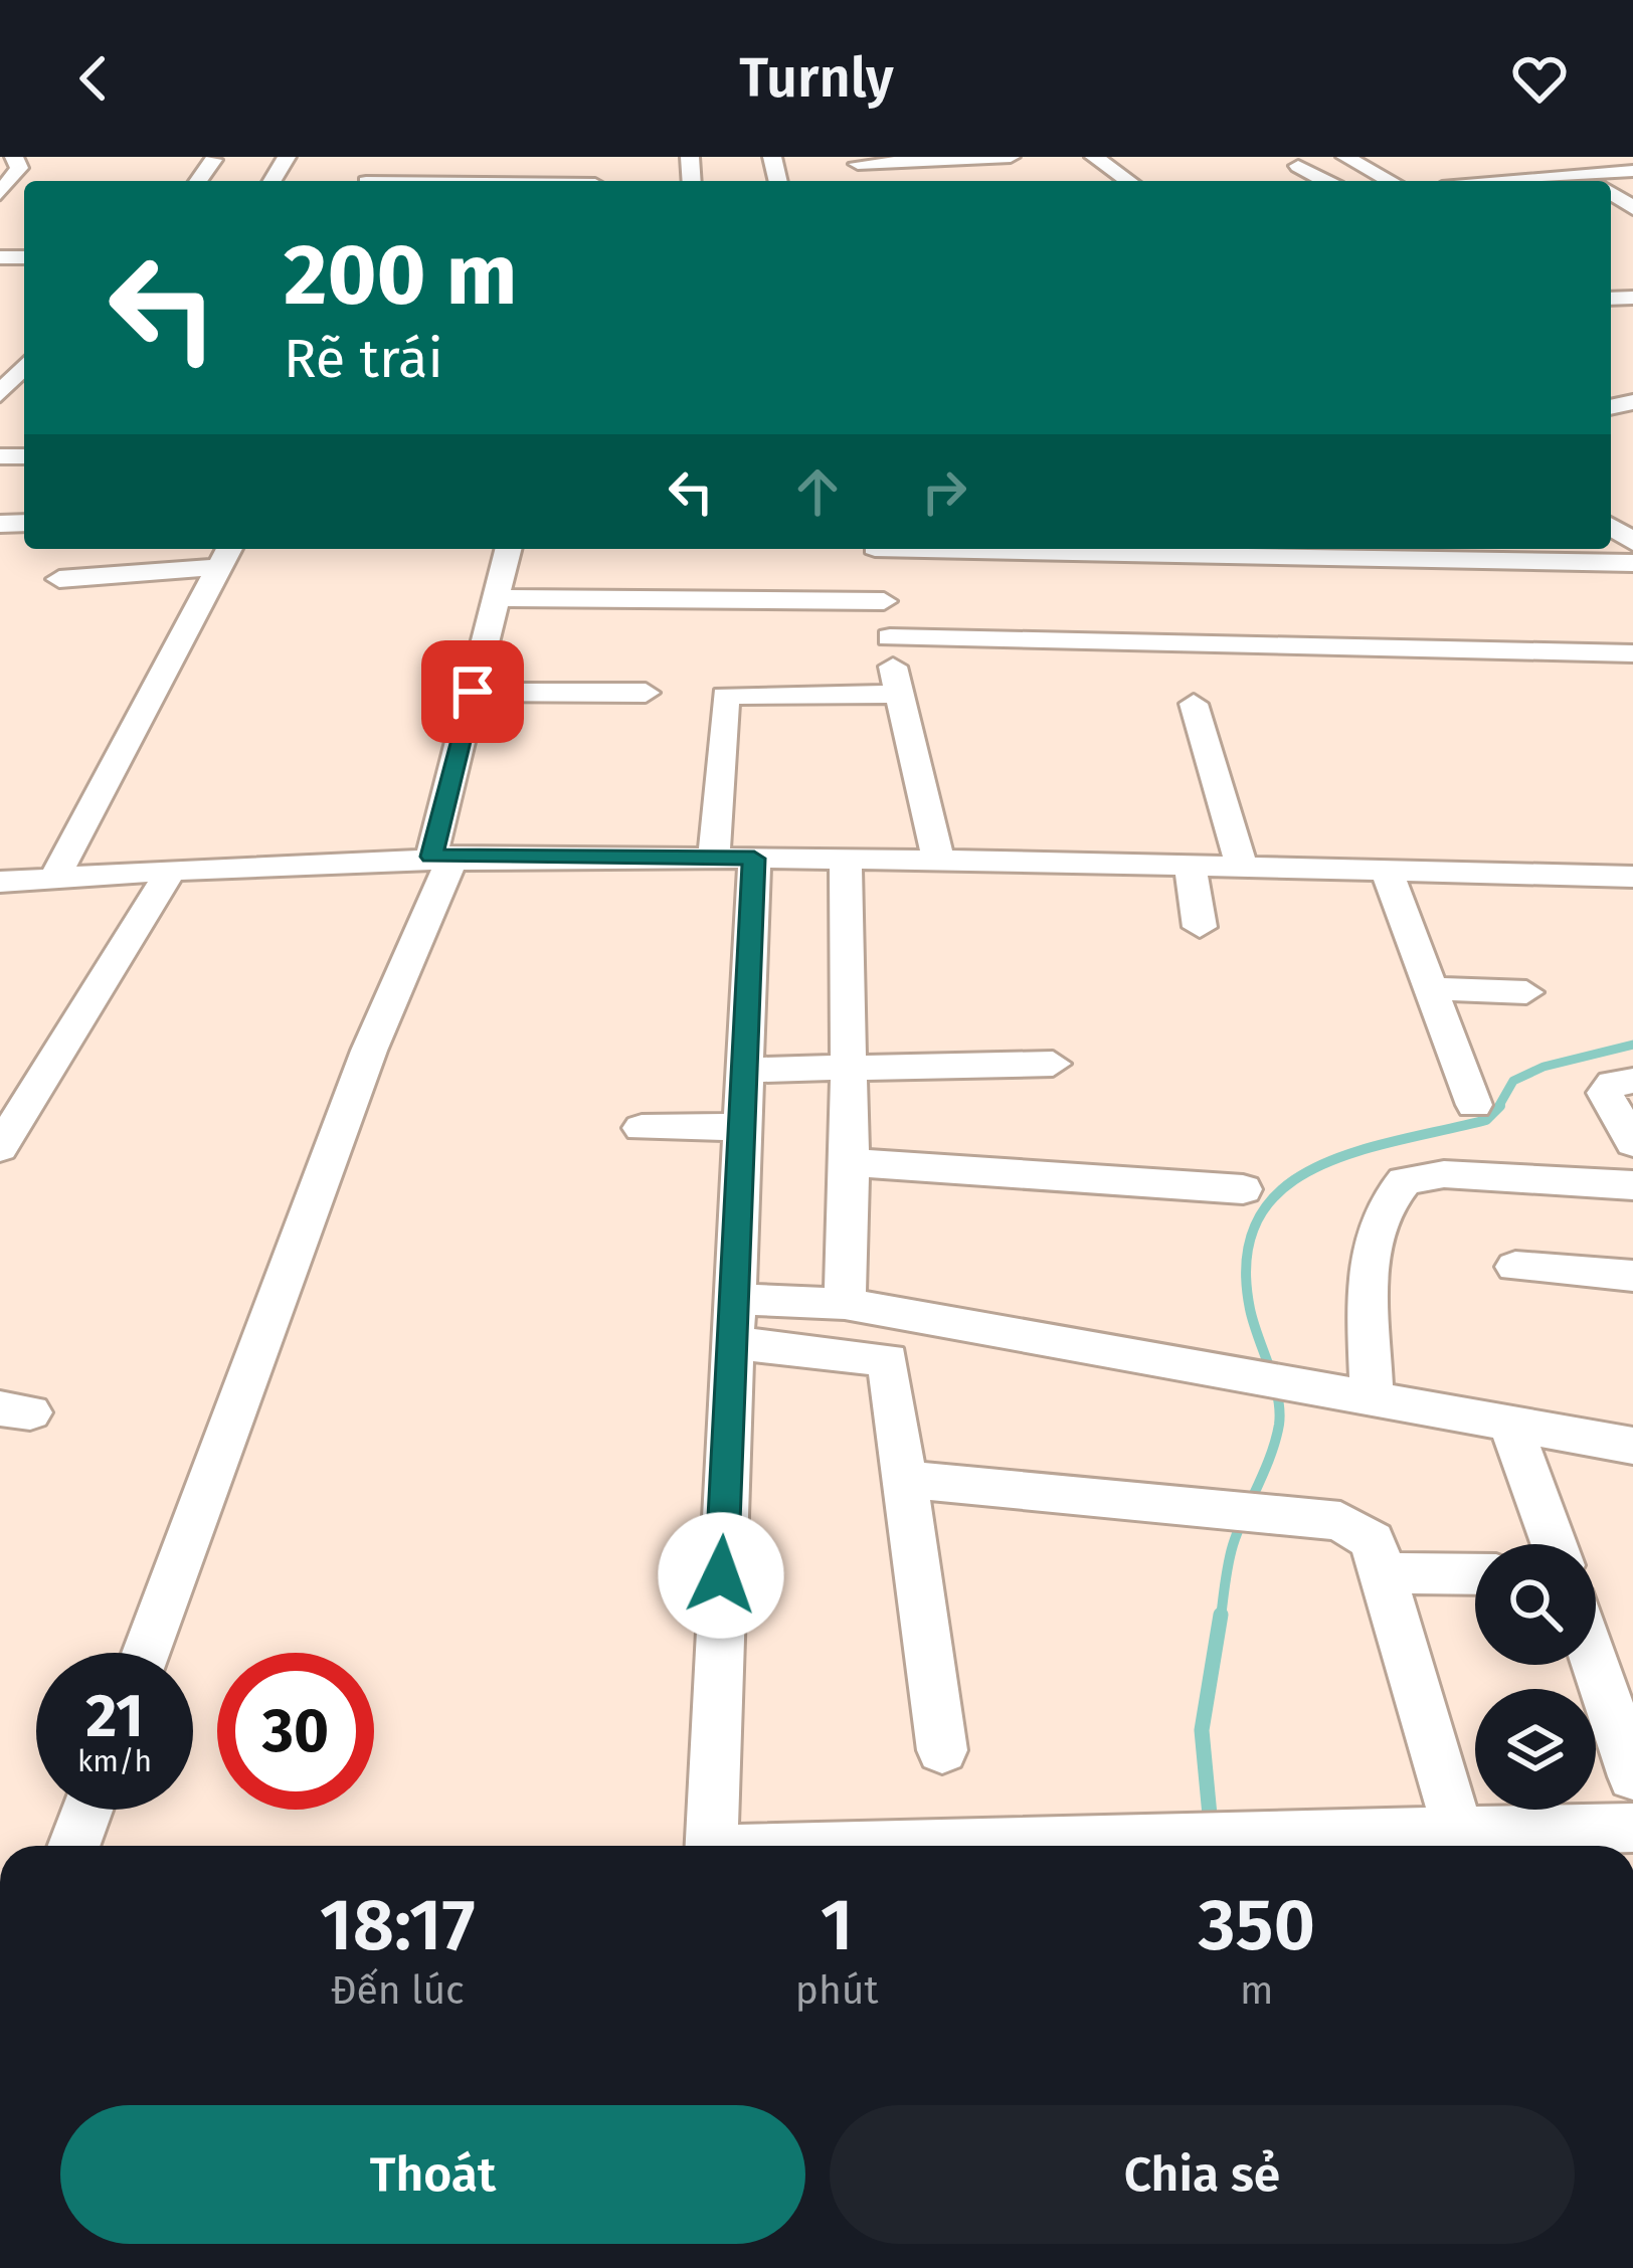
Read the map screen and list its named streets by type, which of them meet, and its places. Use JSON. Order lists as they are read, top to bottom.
{
  "page": {
    "header": "Turnly",
    "turn": ["200 m", "Rẽ trái"],
    "speed": "21 km/h",
    "limit": "30",
    "eta": [
      "18:17",
      "Đến lúc",
      "1",
      "phút",
      "350",
      "m"
    ],
    "buttons": ["Thoát", "Chia sẻ"]
  }
}
